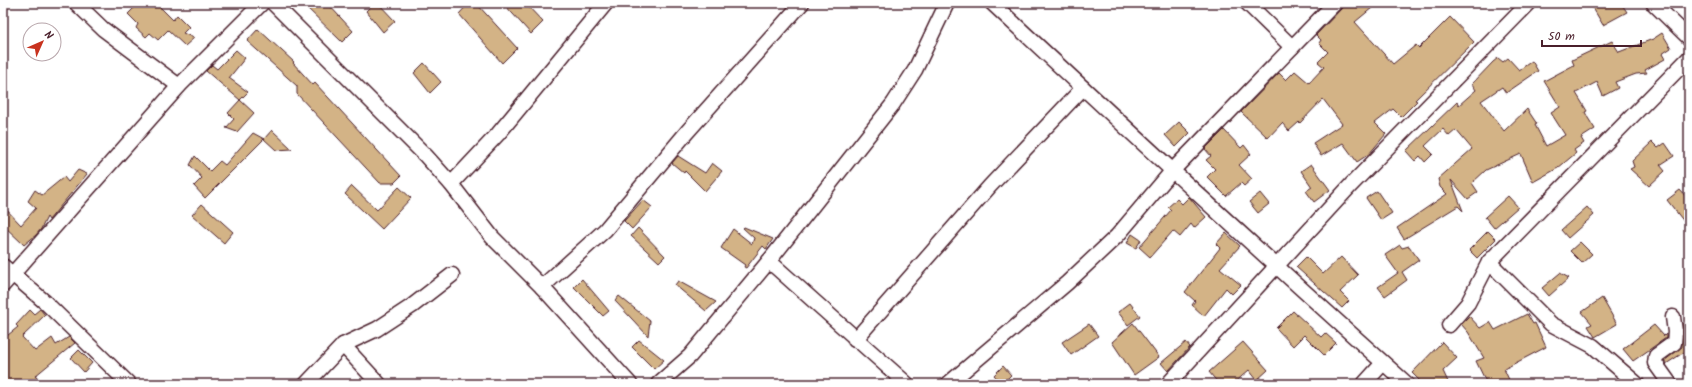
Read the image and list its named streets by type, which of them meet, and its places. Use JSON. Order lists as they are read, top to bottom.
{
  "scale_bar": "50 m",
  "north": "top right"
}
